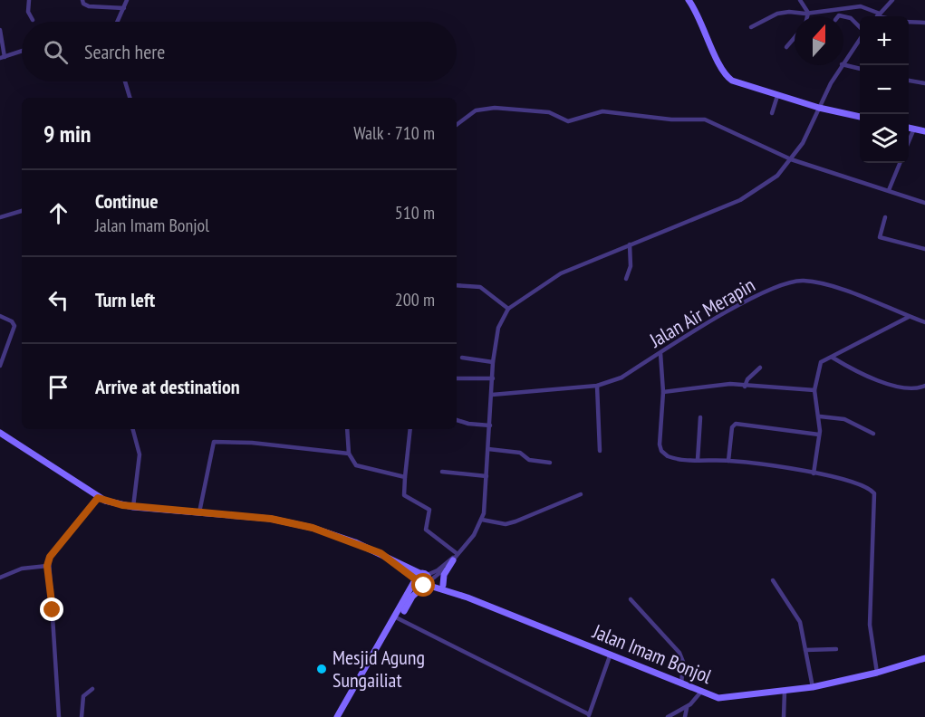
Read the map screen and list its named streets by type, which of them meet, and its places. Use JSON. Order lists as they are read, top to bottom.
{
  "streets": {
    "main road": ["Jalan Imam Bonjol"],
    "street": ["Jalan Air Merapin"]
  },
  "places": ["Mesjid Agung Sungailiat"],
  "north": "top",
  "page": {
    "map_buttons": ["+", "−"],
    "search": "Search here",
    "heading": ["9 min", "Walk · 710 m"],
    "list": [
      ["Continue", "Jalan Imam Bonjol", "510 m"],
      ["Turn left", "200 m"],
      "Arrive at destination"
    ]
  }
}
